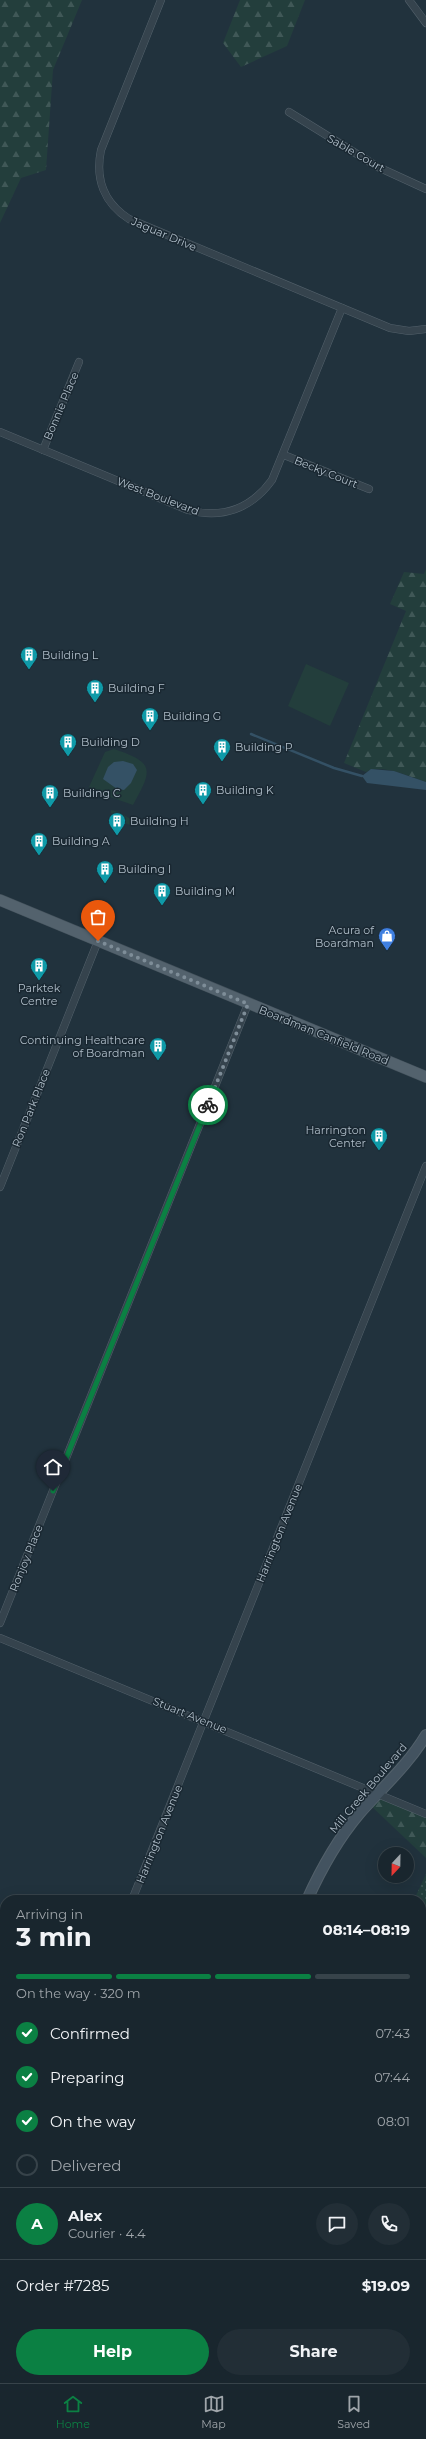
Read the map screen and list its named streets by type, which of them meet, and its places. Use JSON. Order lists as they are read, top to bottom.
{
  "streets": {
    "main road": ["Boardman Canfield Road"],
    "street": [
      "Sable Court",
      "Jaguar Drive",
      "Bonnie Place",
      "Becky Court",
      "West Boulevard",
      "Ron Park Place",
      "Harrington Avenue",
      "Ronjoy Place",
      "Stuart Avenue",
      "Mill Creek Boulevard"
    ]
  },
  "crossings": [
    ["Jaguar Drive", "West Boulevard"],
    ["Bonnie Place", "West Boulevard"],
    ["Becky Court", "West Boulevard"],
    ["Boardman Canfield Road", "Ron Park Place"],
    ["Boardman Canfield Road", "Ronjoy Place"],
    ["Harrington Avenue", "Stuart Avenue"],
    ["Stuart Avenue", "Mill Creek Boulevard"]
  ],
  "places": {
    "building": [
      "Building L",
      "Building F",
      "Building G",
      "Building D",
      "Building P",
      "Building K",
      "Building C",
      "Building H",
      "Building A",
      "Building I",
      "Building M",
      "Parktek Centre",
      "Continuing Healthcare of Boardman",
      "Harrington Center"
    ],
    "shop": ["Acura of Boardman"]
  },
  "north": "bottom",
  "page": {
    "heading": ["3 min", "Arriving in", "08:14–08:19"],
    "panel": [
      "Alex",
      "Courier · 4.4",
      "Order #7285",
      "$19.09"
    ],
    "bar": "On the way · 320 m",
    "list": [
      ["Confirmed", "07:43"],
      ["Preparing", "07:44"],
      ["On the way", "08:01"],
      "Delivered"
    ],
    "round": "A",
    "buttons": ["Help", "Share"],
    "tabs": ["Home", "Map", "Saved"]
  }
}
